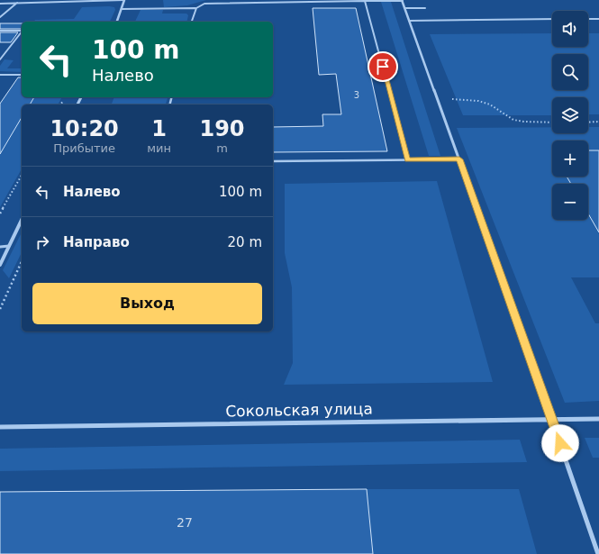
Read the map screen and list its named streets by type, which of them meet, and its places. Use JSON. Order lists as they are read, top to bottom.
{
  "streets": {
    "street": ["Сокольская улица"]
  },
  "house_numbers": ["3", "27"],
  "page": {
    "map_buttons": ["+", "−"],
    "turn": ["100 m", "Налево"],
    "eta": [
      "10:20",
      "Прибытие",
      "1",
      "мин",
      "190",
      "m"
    ],
    "list": [
      {
        "name": "Налево",
        "value": "100 m"
      },
      {
        "name": "Направо",
        "value": "20 m"
      }
    ],
    "buttons": "Выход"
  }
}
